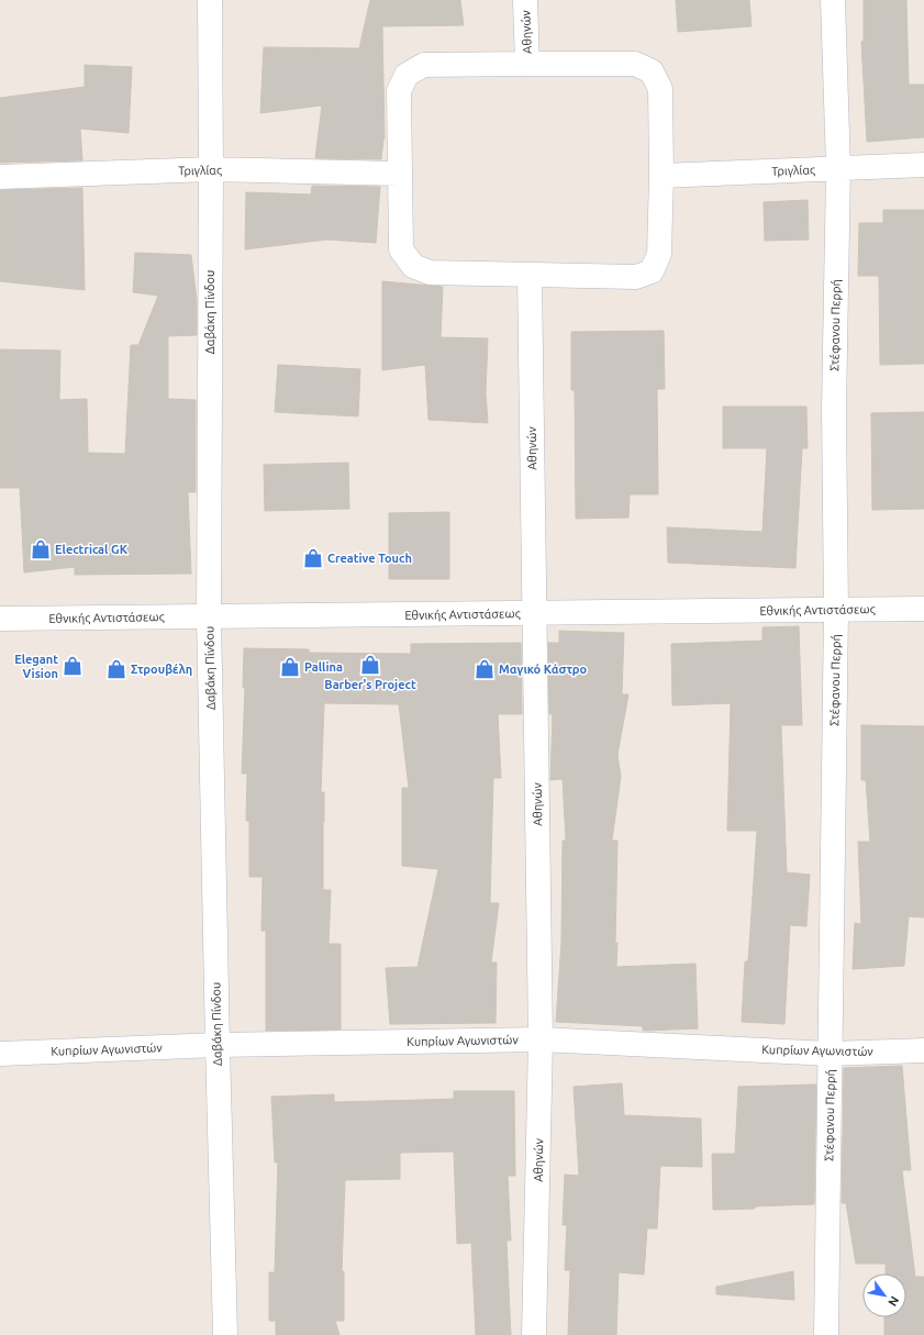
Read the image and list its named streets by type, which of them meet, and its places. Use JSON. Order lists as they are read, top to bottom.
{
  "streets": {
    "street": [
      "Αθηνών",
      "Τριγλίας",
      "Δαβάκη Πίνδου",
      "Στέφανου Περρή",
      "Εθνικής Αντιστάσεως",
      "Κυπρίων Αγωνιστών"
    ]
  },
  "crossings": [
    ["Αθηνών", "Εθνικής Αντιστάσεως"],
    ["Αθηνών", "Κυπρίων Αγωνιστών"],
    ["Τριγλίας", "Δαβάκη Πίνδου"],
    ["Τριγλίας", "Στέφανου Περρή"],
    ["Δαβάκη Πίνδου", "Εθνικής Αντιστάσεως"],
    ["Δαβάκη Πίνδου", "Κυπρίων Αγωνιστών"],
    ["Στέφανου Περρή", "Εθνικής Αντιστάσεως"],
    ["Στέφανου Περρή", "Κυπρίων Αγωνιστών"]
  ],
  "places": {
    "shop": [
      "Electrical GK",
      "Creative Touch",
      "Barber's Project",
      "Elegant Vision",
      "Pallina",
      "Στρουβέλη",
      "Μαγικό Κάστρο"
    ]
  },
  "north": "bottom right"
}
